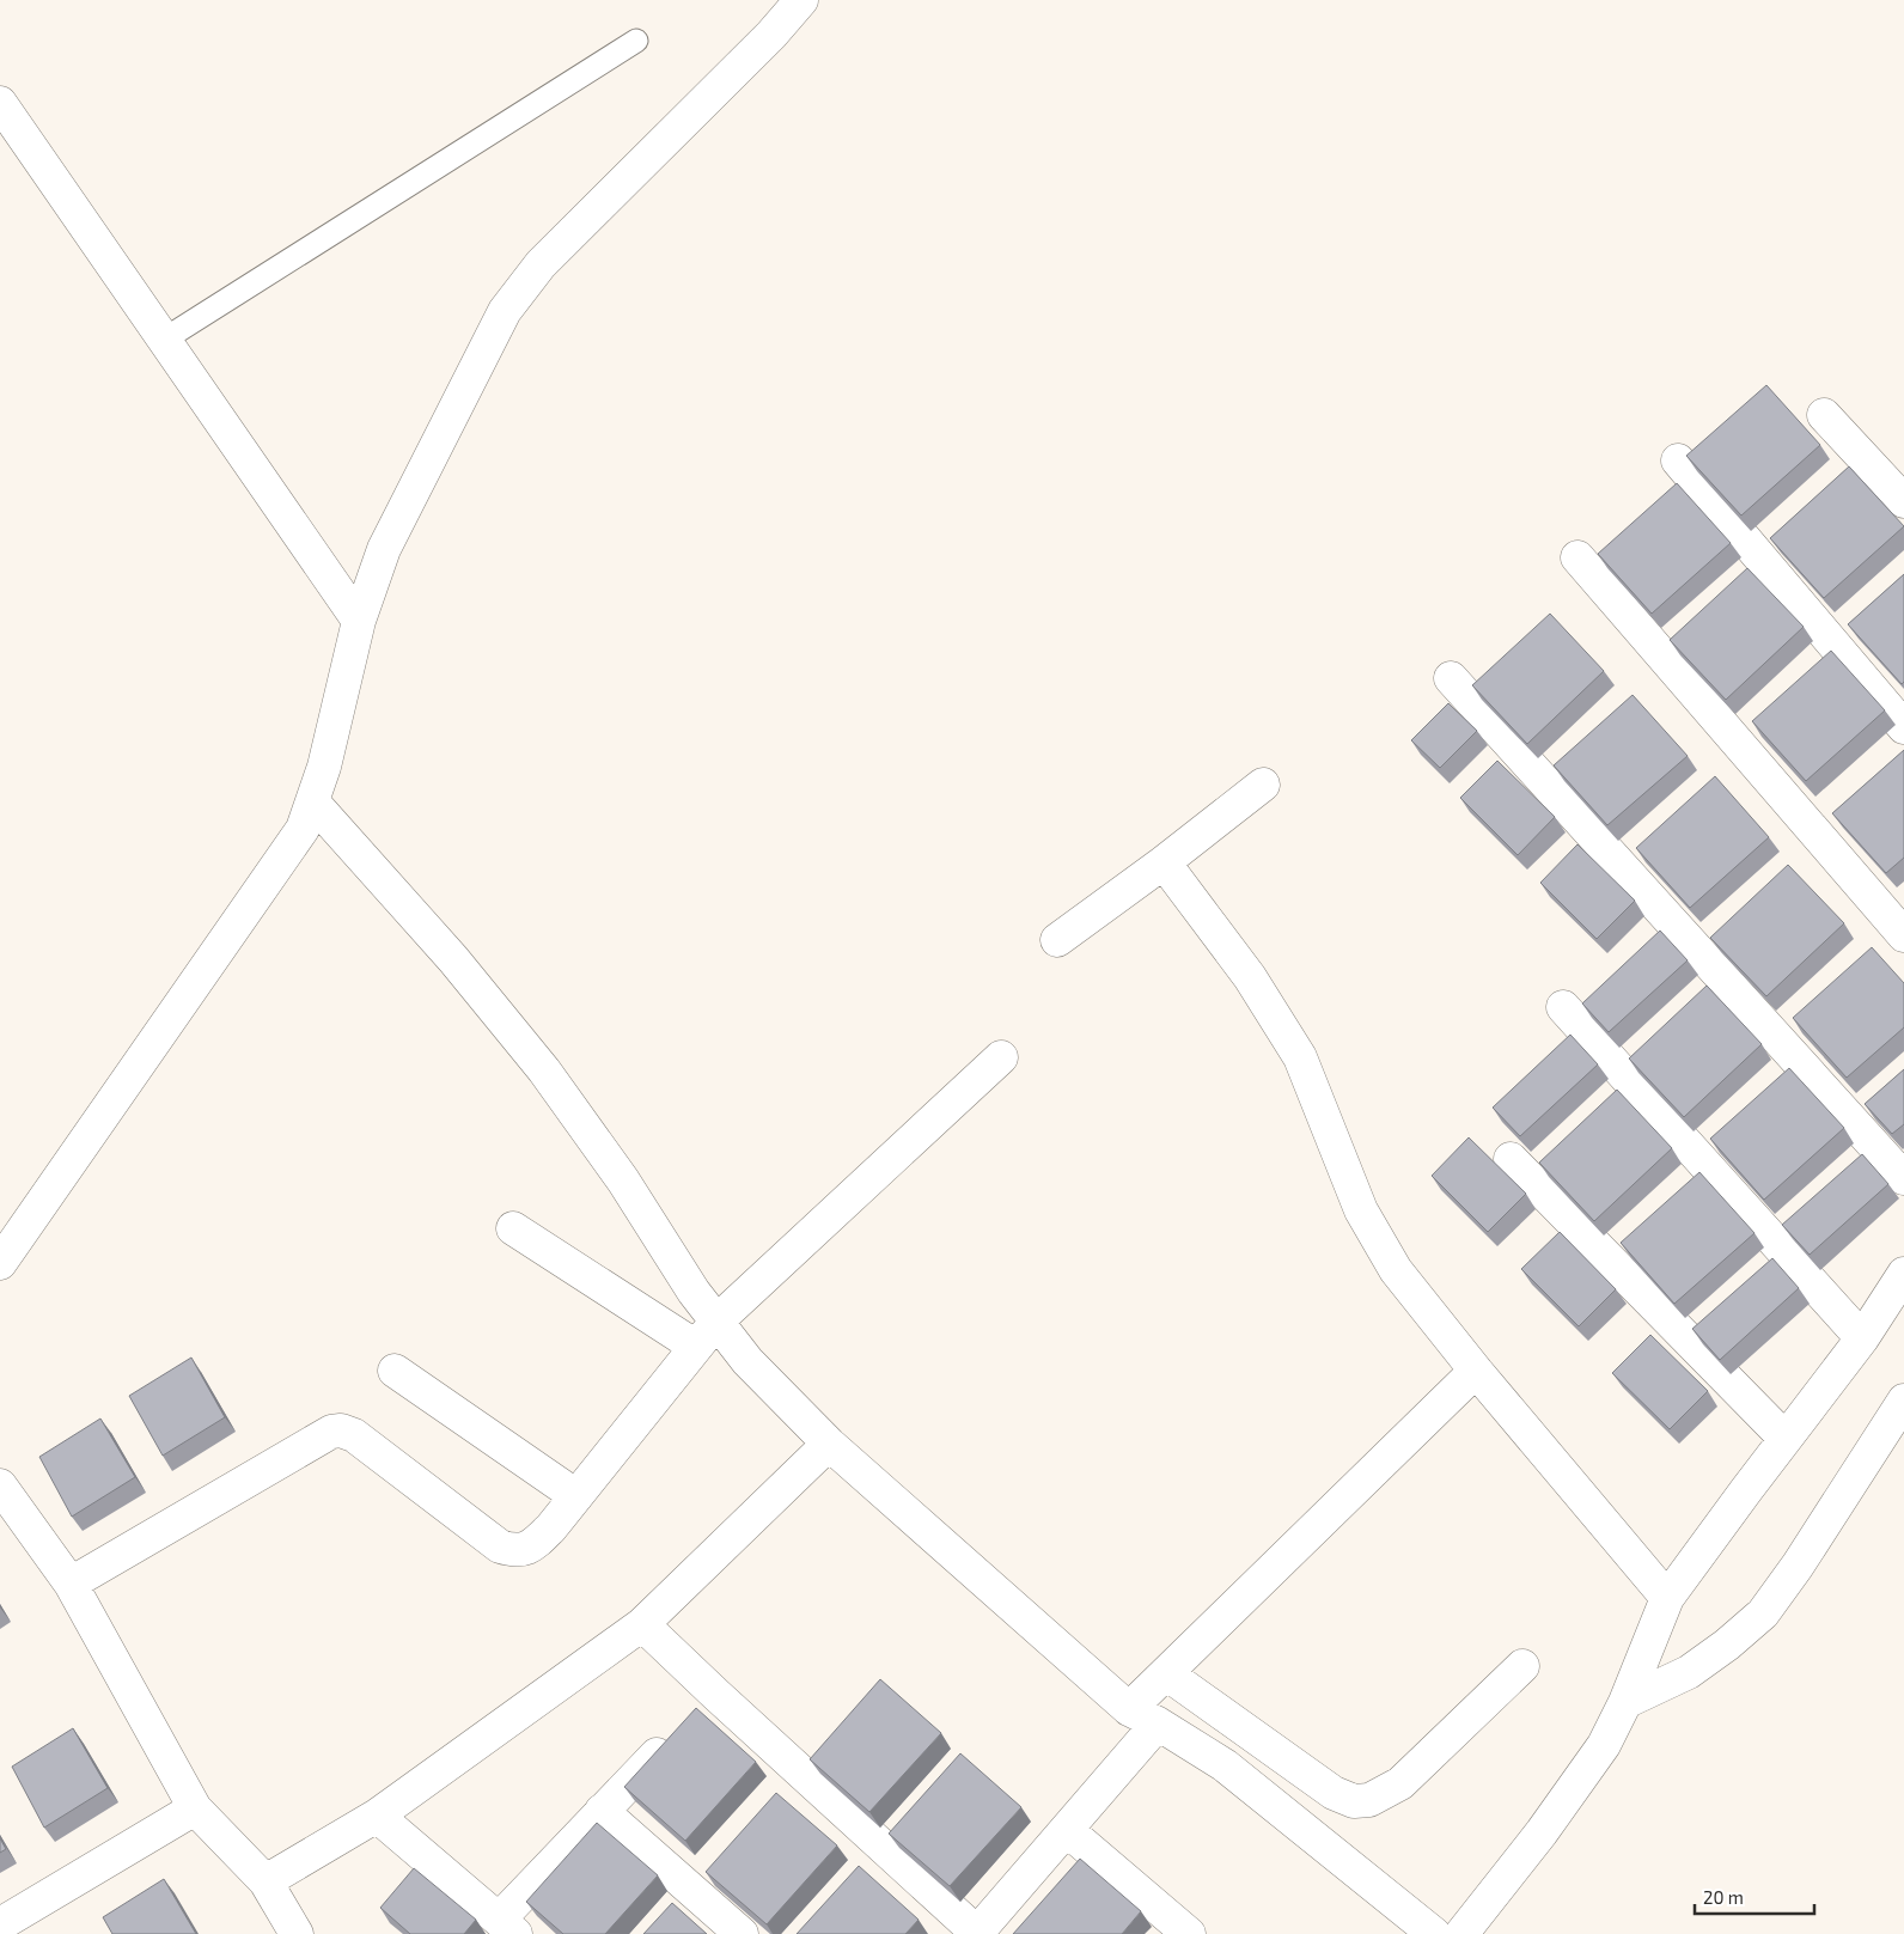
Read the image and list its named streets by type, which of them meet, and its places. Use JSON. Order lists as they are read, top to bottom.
{
  "scale_bar": "20 m"
}
